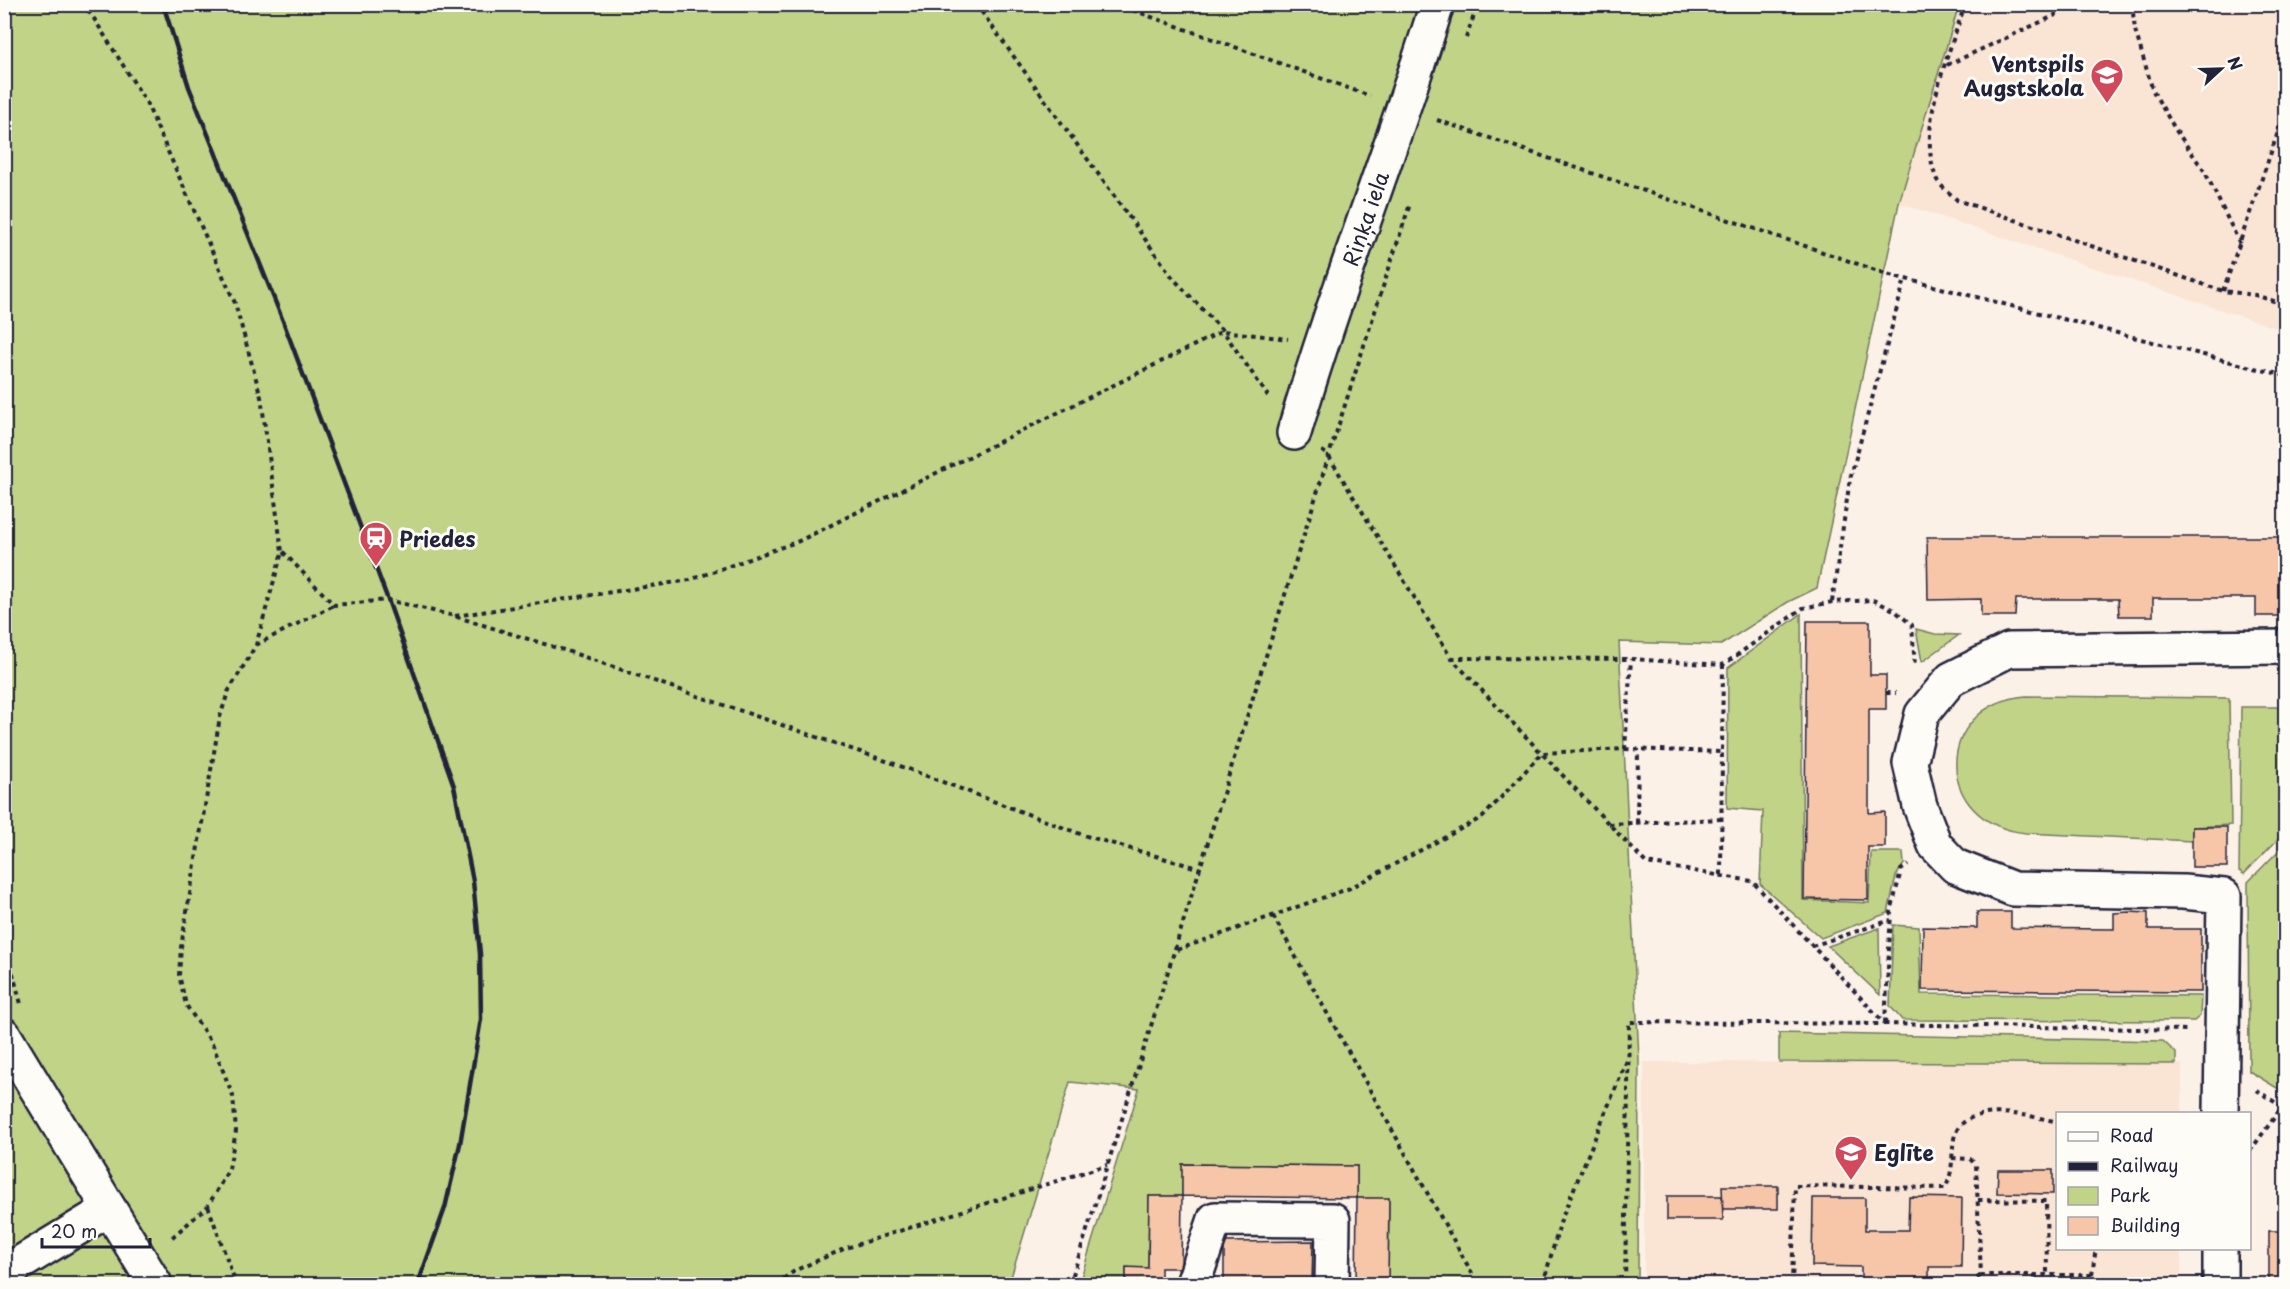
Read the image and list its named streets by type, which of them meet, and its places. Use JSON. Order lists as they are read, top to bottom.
{
  "streets": {
    "street": ["Riņķa iela"]
  },
  "places": {
    "school or university": ["Ventspils Augstskola", "Eglīte"],
    "station": ["Priedes"]
  },
  "legend": [
    "Road",
    "Railway",
    "Park",
    "Building"
  ],
  "scale_bar": "20 m",
  "north": "right"
}
